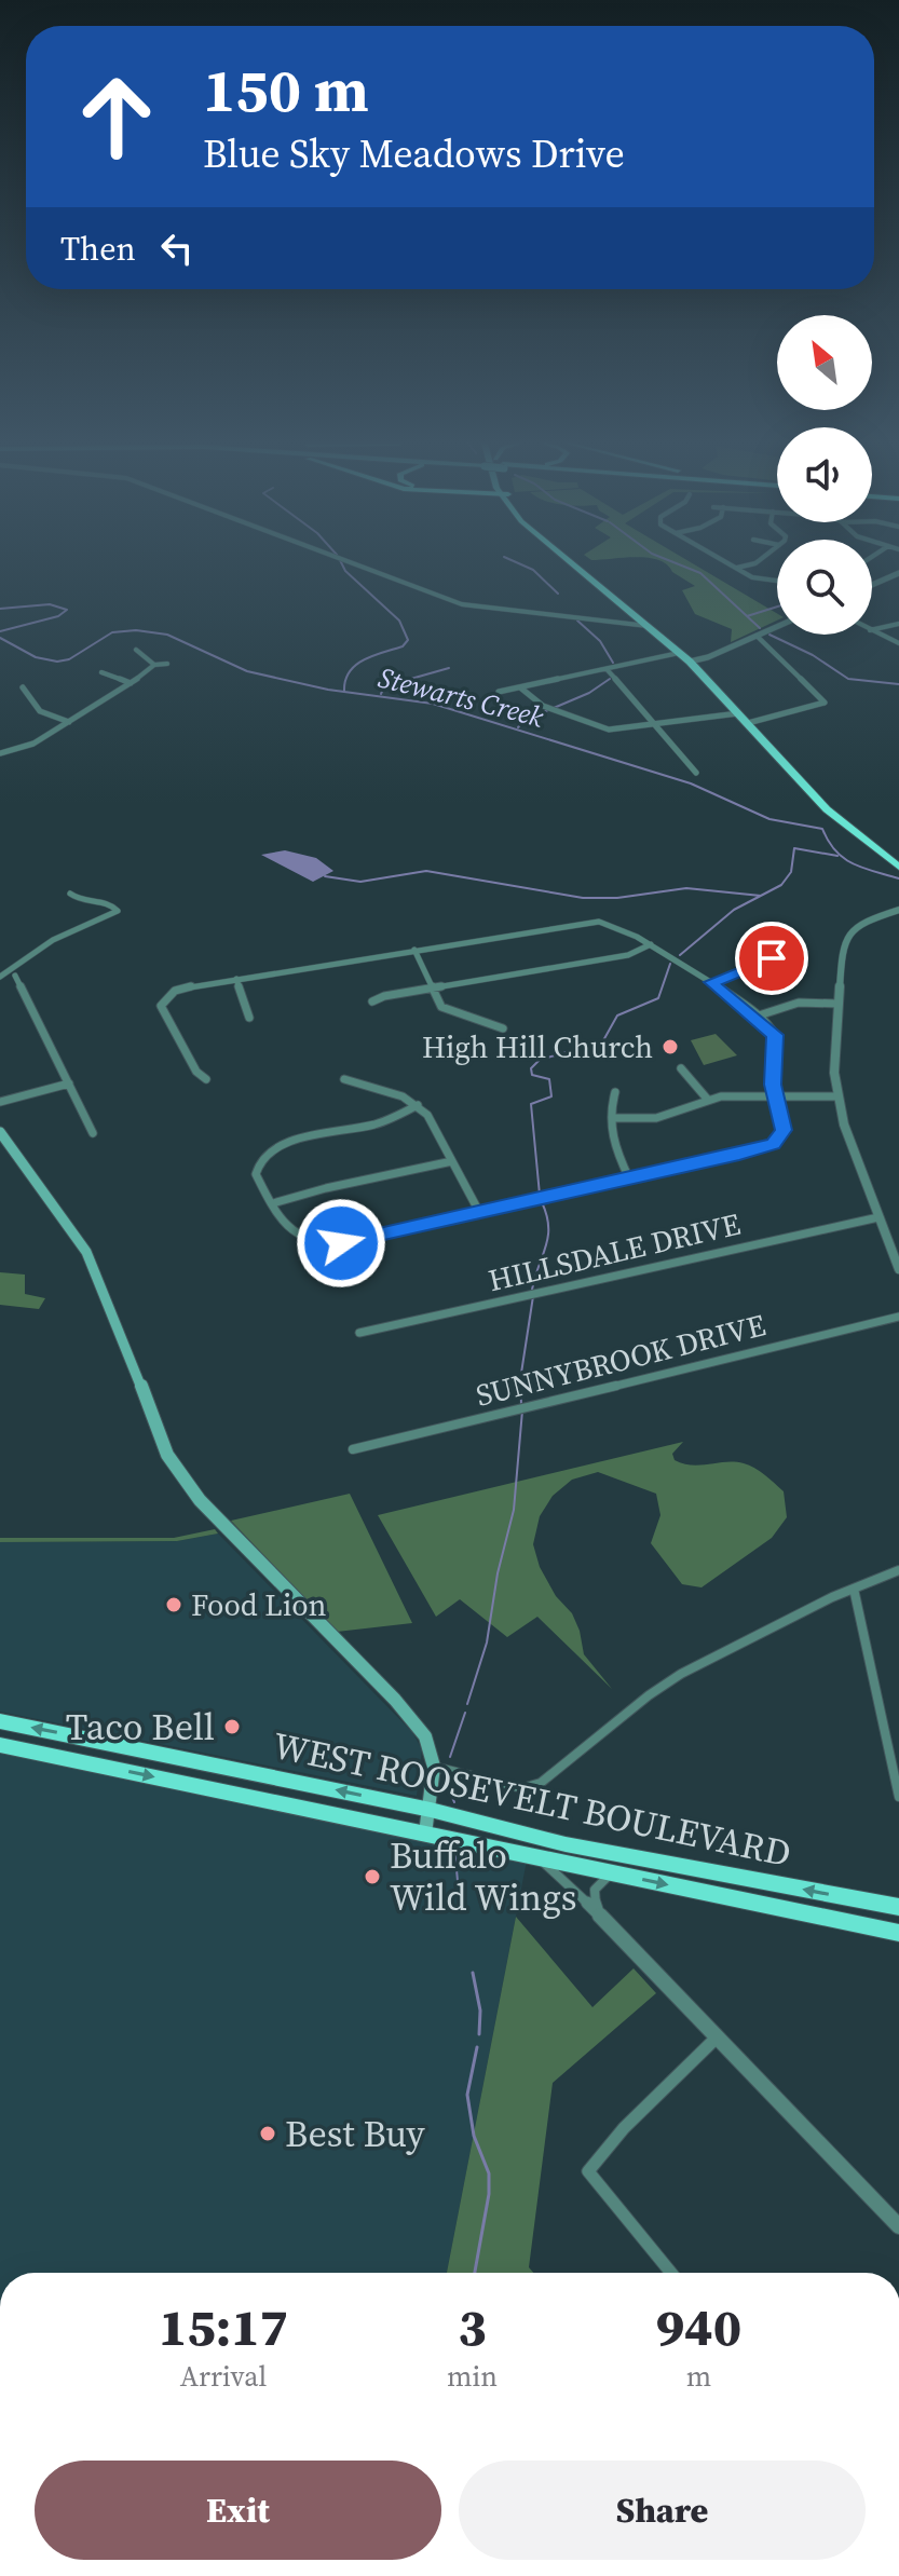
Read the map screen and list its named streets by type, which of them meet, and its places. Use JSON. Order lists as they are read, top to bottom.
{
  "streets": {
    "highway": ["WEST ROOSEVELT BOULEVARD"],
    "street": ["HILLSDALE DRIVE", "SUNNYBROOK DRIVE"]
  },
  "water": ["Stewarts Creek"],
  "places": [
    "High Hill Church",
    "Food Lion",
    "Taco Bell",
    "Buffalo Wild Wings",
    "Best Buy"
  ],
  "north": "top left",
  "page": {
    "turn": ["150 m", "Blue Sky Meadows Drive"],
    "then": "Then",
    "eta": [
      "15:17",
      "Arrival",
      "3",
      "min",
      "940",
      "m"
    ],
    "buttons": ["Exit", "Share"]
  }
}
